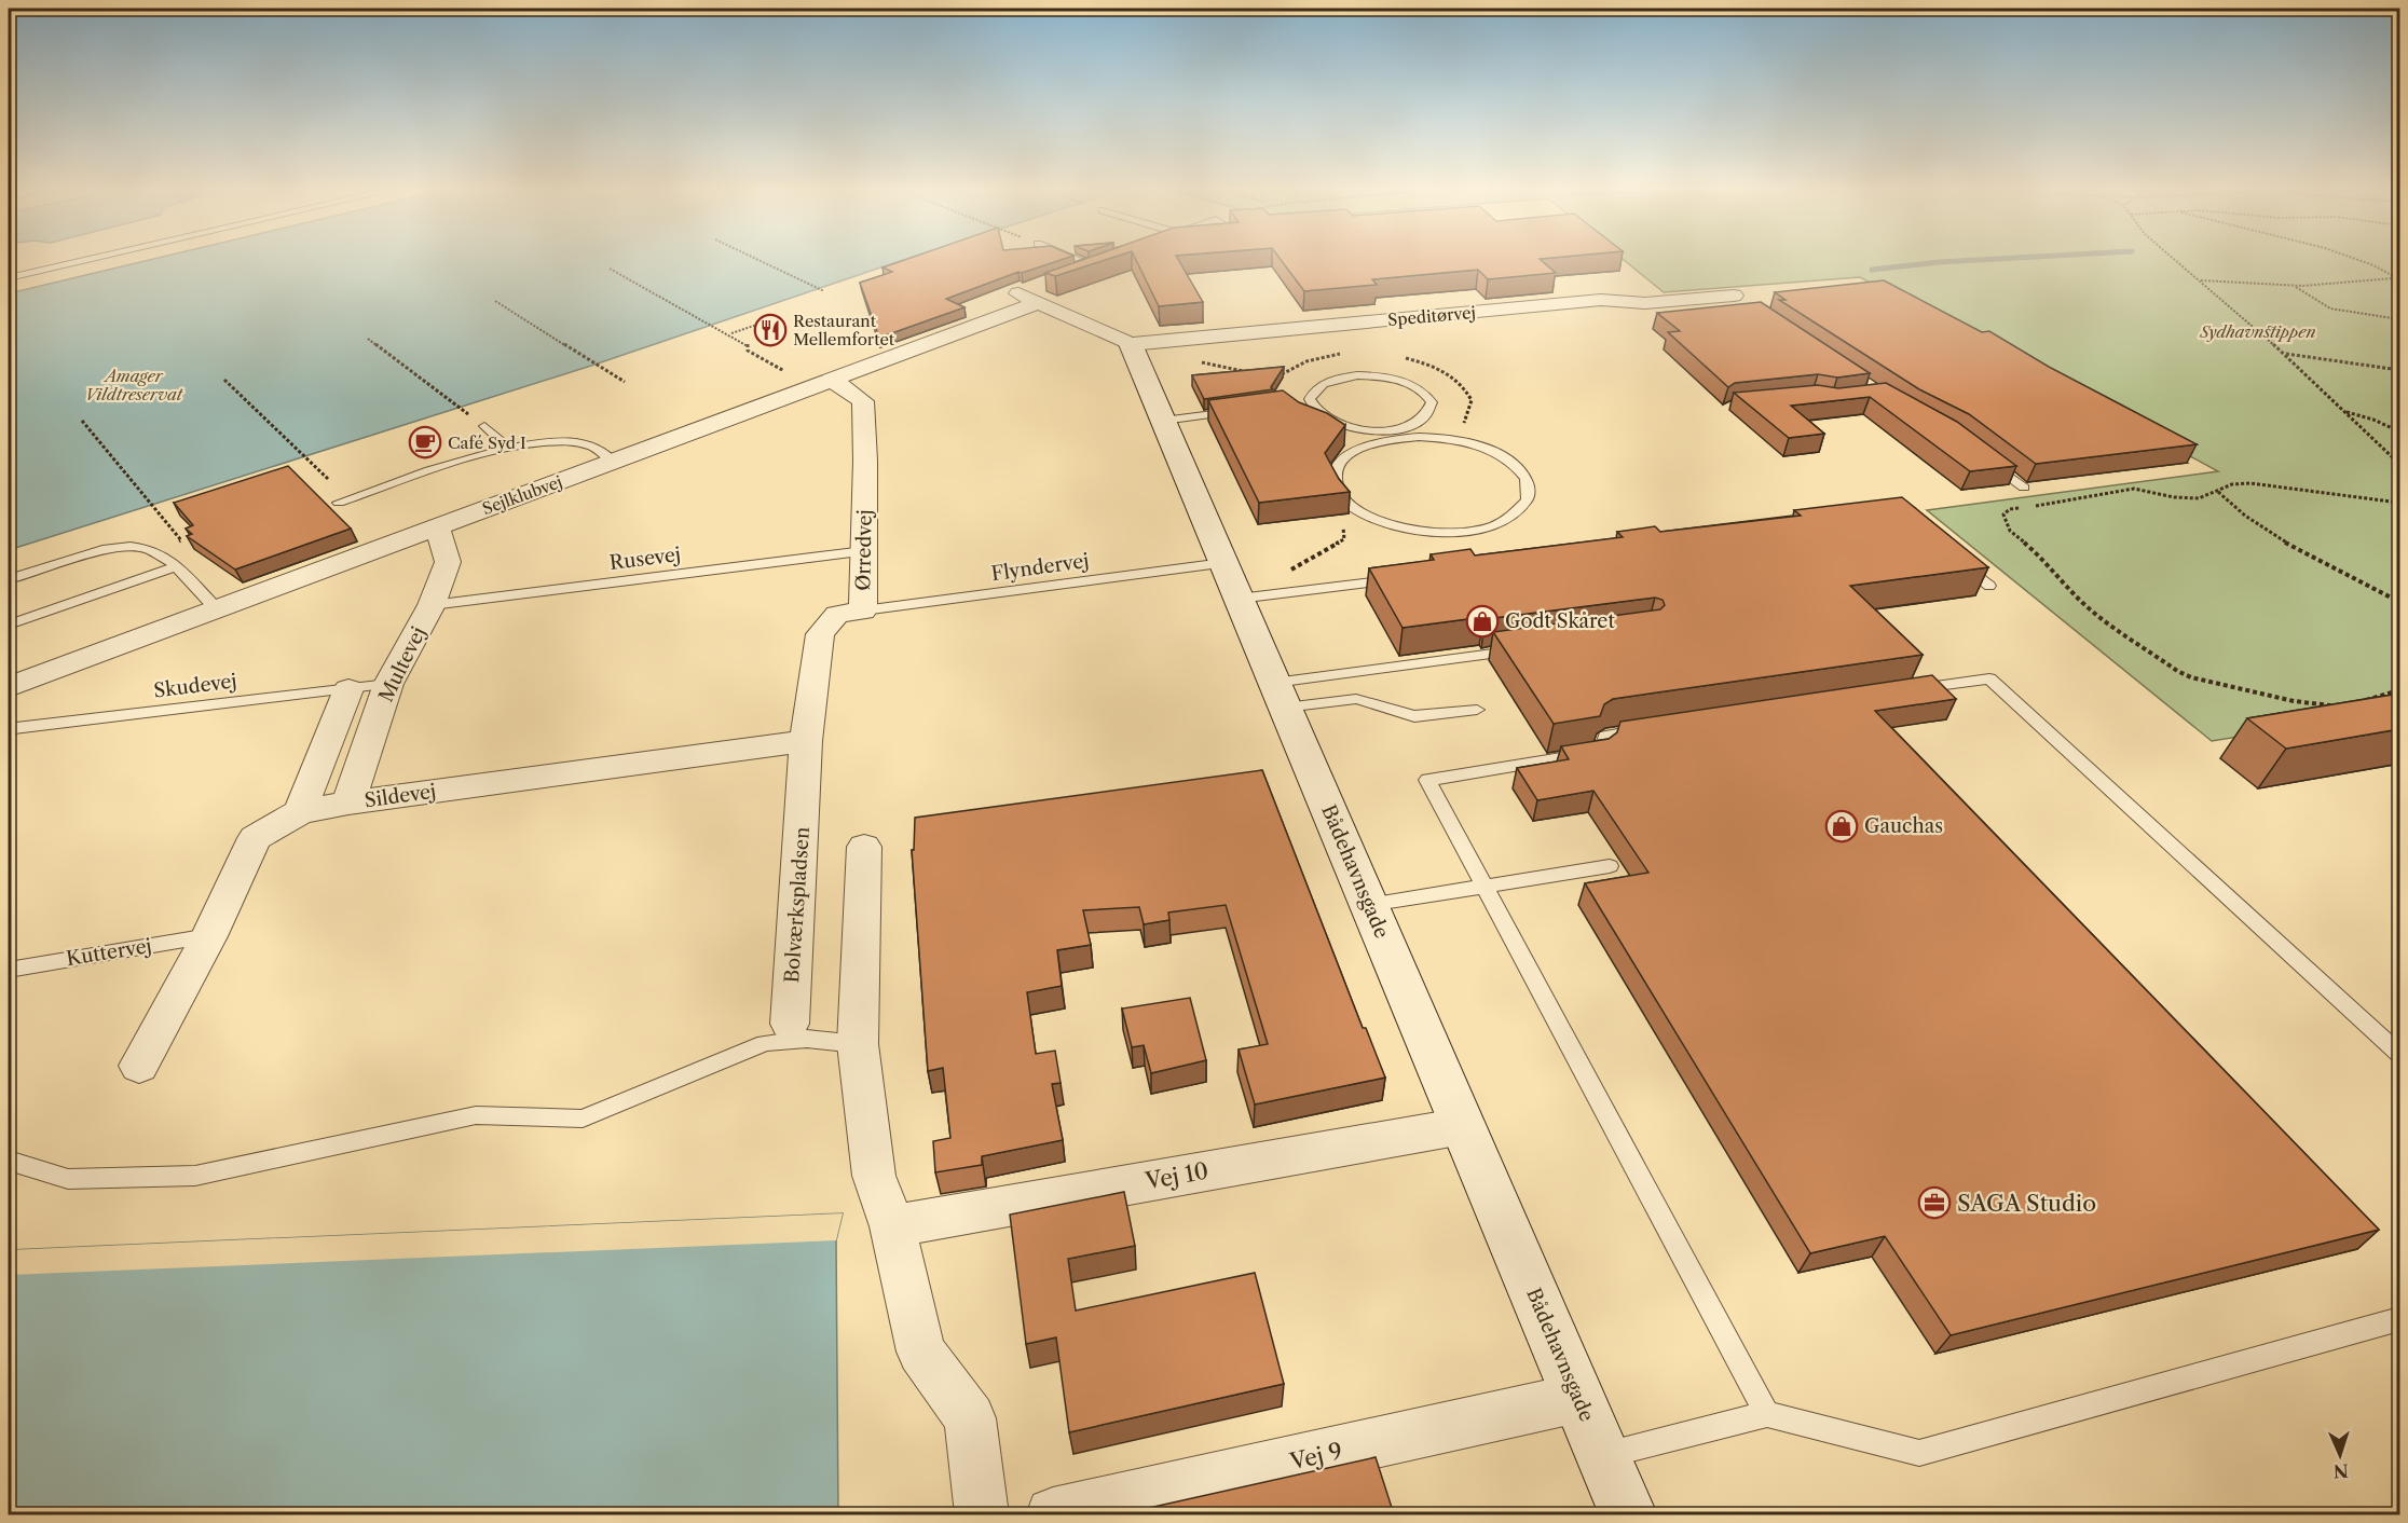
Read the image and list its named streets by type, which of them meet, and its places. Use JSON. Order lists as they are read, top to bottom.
{
  "streets": {
    "street": [
      "Speditørvej",
      "Sejlklubvej",
      "Ørredvej",
      "Multevej",
      "Sildevej",
      "Bådehavnsgade",
      "Bolværkspladsen",
      "Vej 10",
      "Vej 9"
    ],
    "lane": [
      "Rusevej",
      "Flyndervej",
      "Skudevej",
      "Kuttervej"
    ]
  },
  "crossings": [
    ["Speditørvej", "Bådehavnsgade"],
    ["Sejlklubvej", "Ørredvej"],
    ["Sejlklubvej", "Multevej"],
    ["Ørredvej", "Rusevej"],
    ["Ørredvej", "Flyndervej"],
    ["Ørredvej", "Sildevej"],
    ["Ørredvej", "Bolværkspladsen"],
    ["Rusevej", "Multevej"],
    ["Flyndervej", "Bådehavnsgade"],
    ["Multevej", "Skudevej"],
    ["Multevej", "Sildevej"],
    ["Sildevej", "Kuttervej"],
    ["Bådehavnsgade", "Vej 10"],
    ["Bådehavnsgade", "Vej 9"]
  ],
  "parks": ["Sydhavnstippen", "Amager Vildtreservat"],
  "places": {
    "restaurant": ["Restaurant Mellemfortet"],
    "cafe": ["Café Syd I"],
    "shop": ["Godt Skåret", "Gauchas"],
    "office": ["SAGA Studio"]
  },
  "north": "bottom"
}
